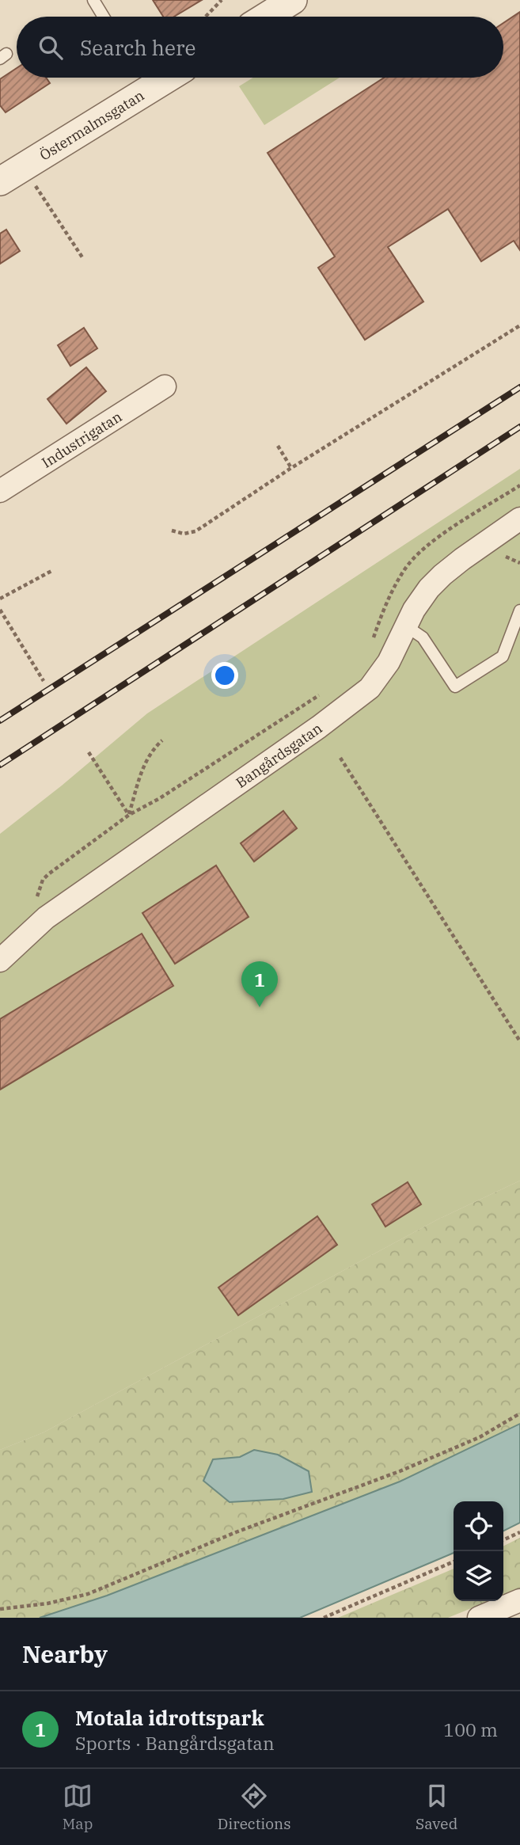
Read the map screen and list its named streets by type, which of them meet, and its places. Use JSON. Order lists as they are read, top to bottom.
{
  "streets": {
    "street": ["Östermalmsgatan", "Industrigatan", "Bangårdsgatan"]
  },
  "page": {
    "search": "Search here",
    "pins": "1",
    "heading": "Nearby",
    "list": [
      {
        "mark": "1",
        "name": "Motala idrottspark",
        "note": "Sports · Bangårdsgatan",
        "value": "100 m"
      }
    ],
    "nav": ["Map", "Directions", "Saved"]
  }
}
